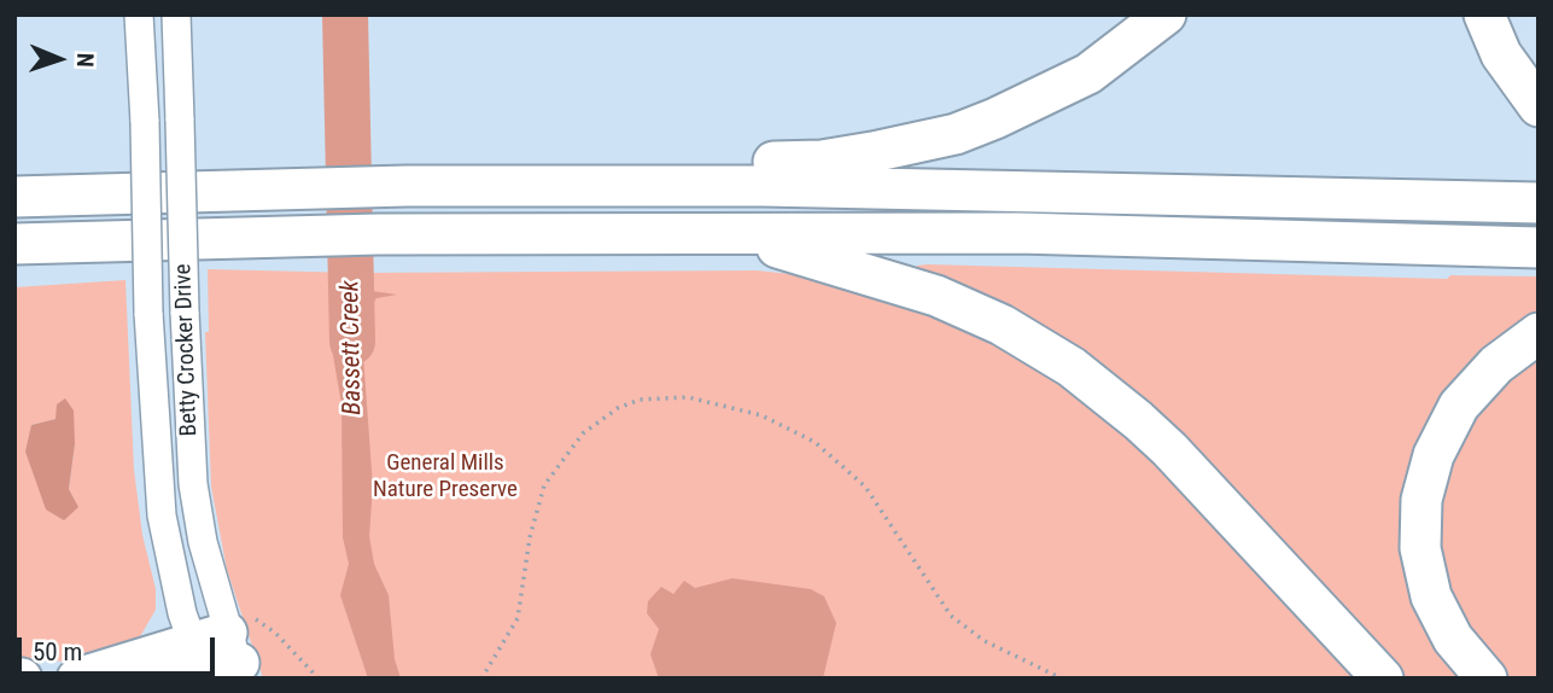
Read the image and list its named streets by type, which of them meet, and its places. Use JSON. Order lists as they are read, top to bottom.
{
  "streets": {
    "street": ["Betty Crocker Drive"]
  },
  "water": ["Bassett Creek"],
  "parks": ["General Mills Nature Preserve"],
  "scale_bar": "50 m",
  "north": "right"
}
